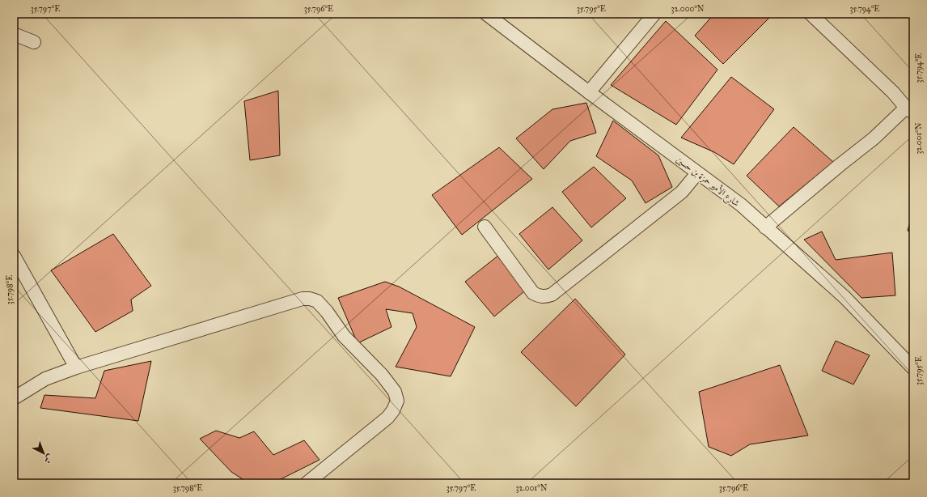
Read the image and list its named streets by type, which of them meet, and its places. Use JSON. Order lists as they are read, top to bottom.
{
  "streets": {
    "street": ["شارع الأمير حمزة بن حسين"]
  },
  "north": "bottom right",
  "coordinates": [
    "35.797°E",
    "35.796°E",
    "35.795°E",
    "32.000°N",
    "35.794°E",
    "32.001°N",
    "35.798°E"
  ]
}
